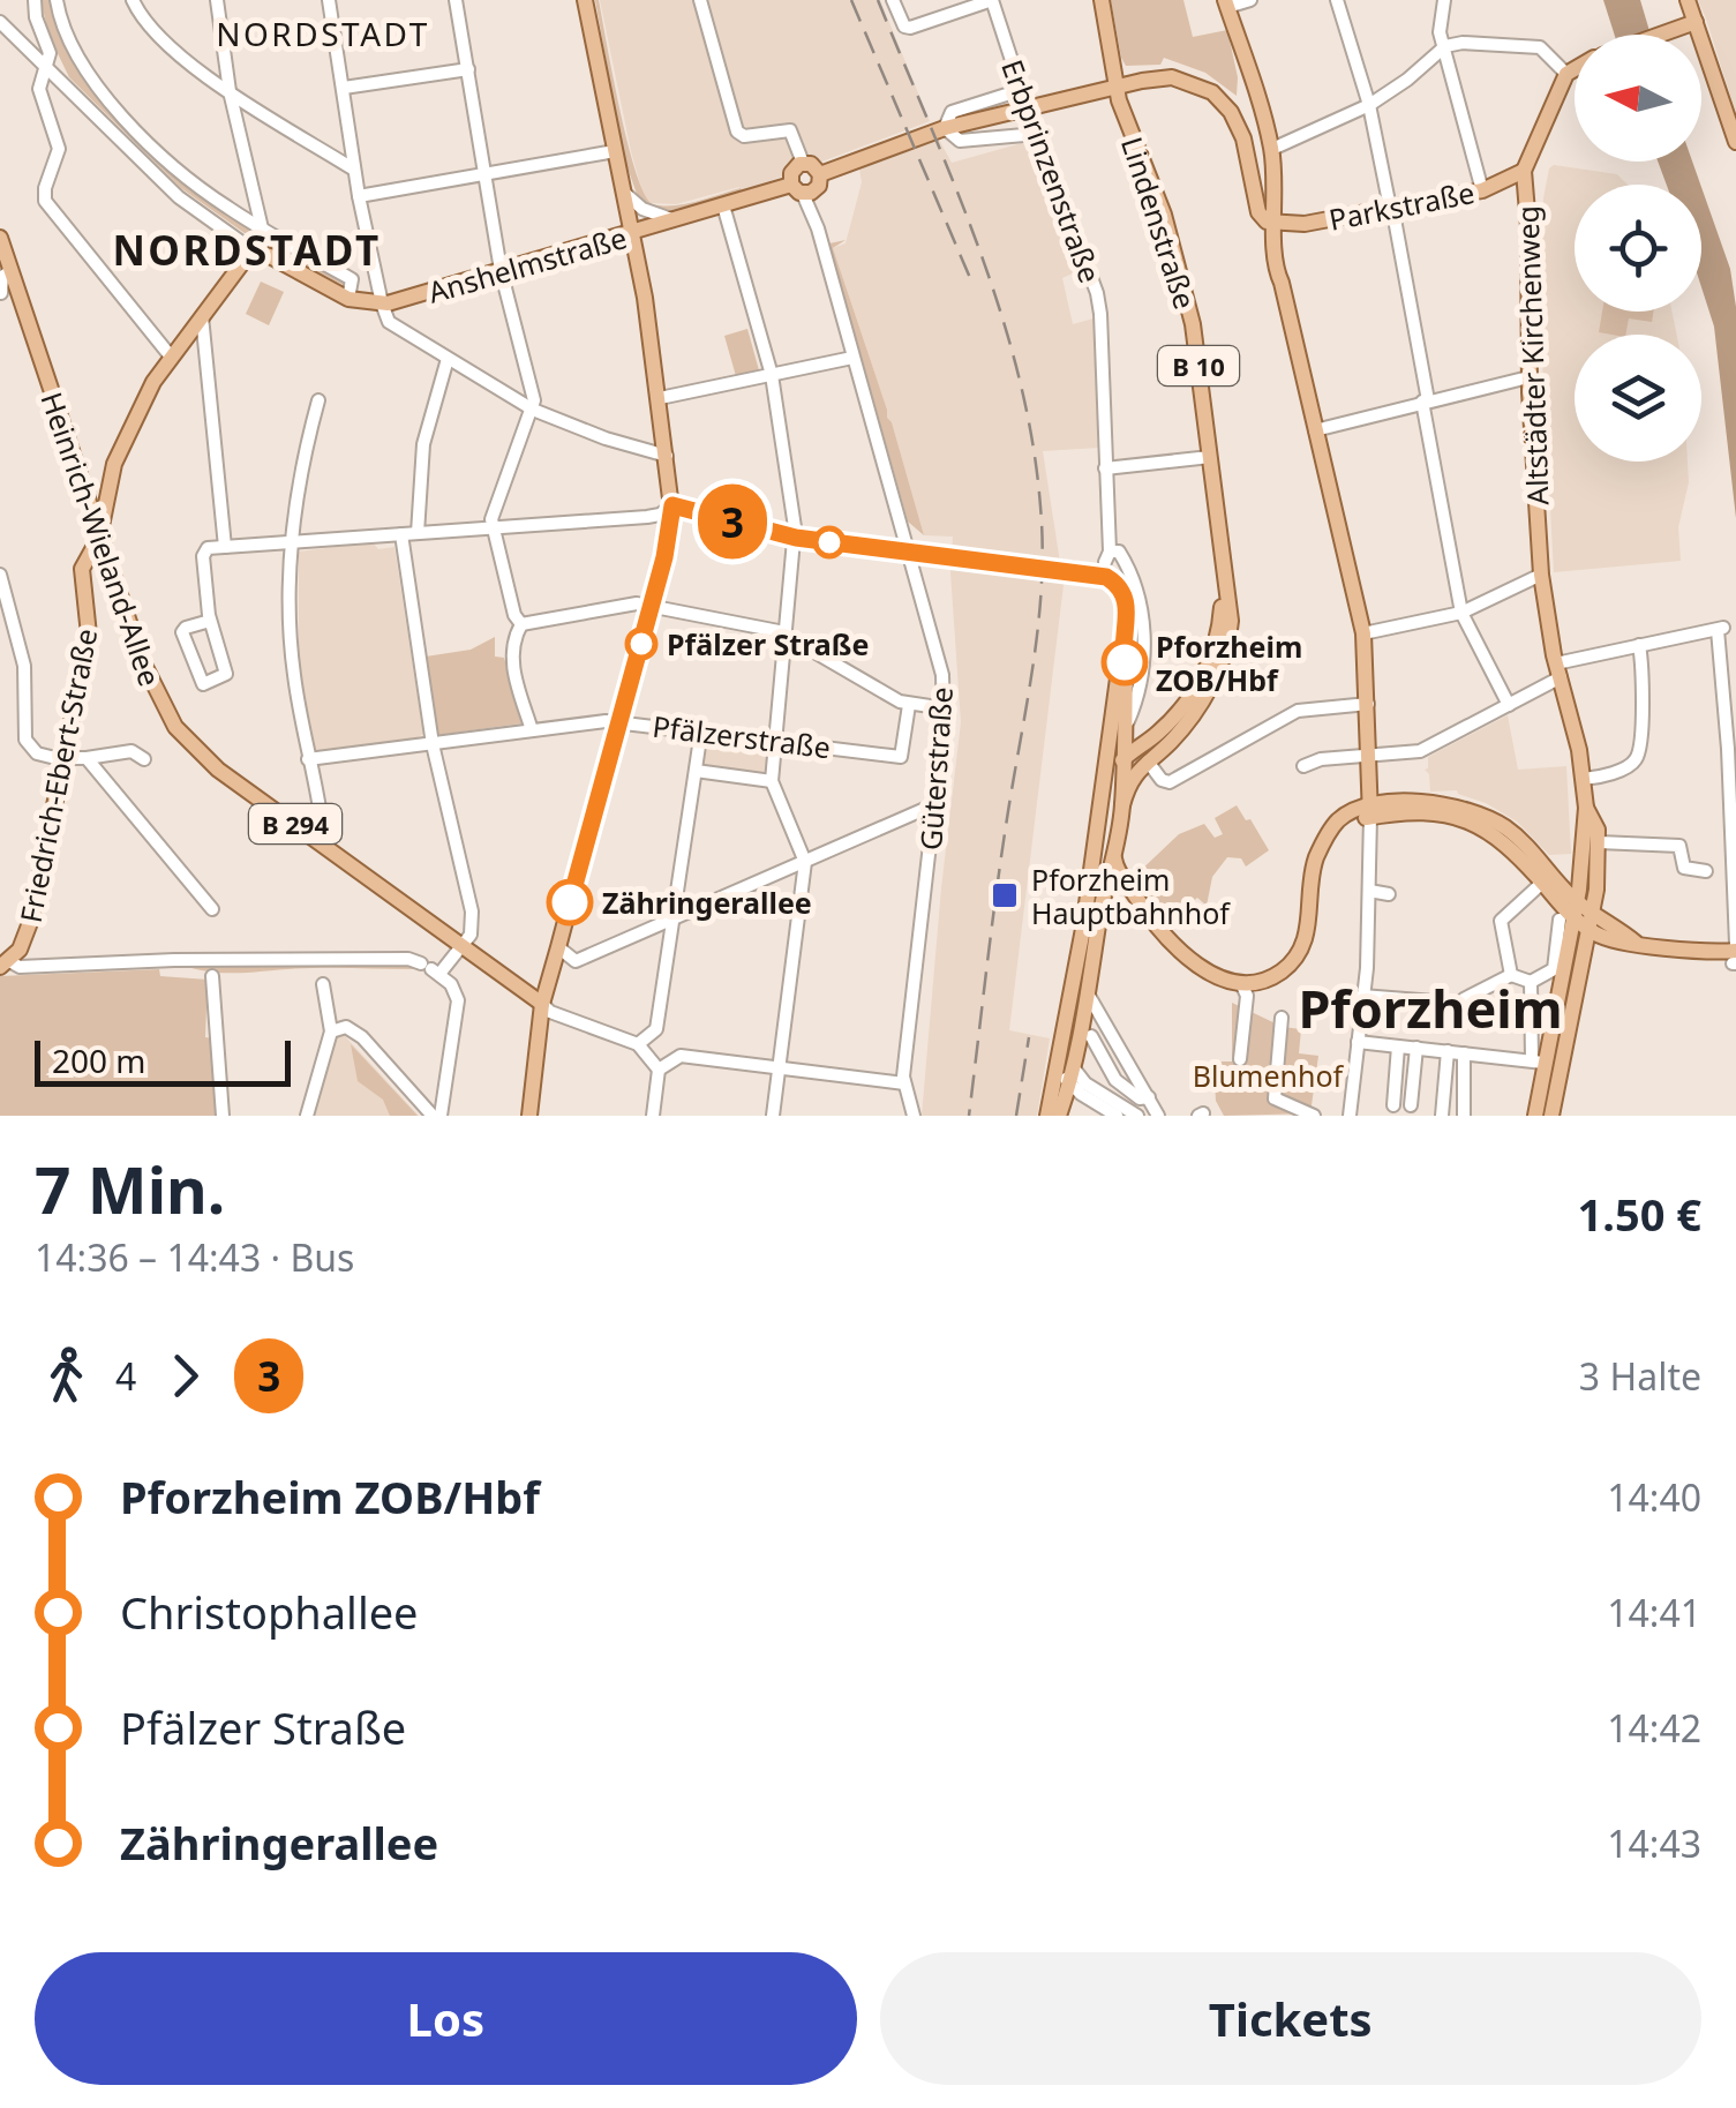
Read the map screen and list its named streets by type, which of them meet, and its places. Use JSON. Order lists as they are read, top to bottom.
{
  "streets": {
    "main road": [
      "Parkstraße",
      "Lindenstraße",
      "Anshelmstraße",
      "Altstädter Kirchenweg",
      "B 10",
      "Heinrich-Wieland-Allee",
      "Friedrich-Ebert-Straße",
      "B 294"
    ],
    "street": ["Erbprinzenstraße", "Pfälzerstraße", "Güterstraße"]
  },
  "crossings": [
    ["Erbprinzenstraße", "Anshelmstraße"],
    ["Parkstraße", "Altstädter Kirchenweg"],
    ["Lindenstraße", "Anshelmstraße"],
    ["Lindenstraße", "B 10"],
    ["Anshelmstraße", "Güterstraße"],
    ["Heinrich-Wieland-Allee", "Friedrich-Ebert-Straße"],
    ["Pfälzerstraße", "Güterstraße"]
  ],
  "districts": ["NORDSTADT", "NORDSTADT", "Pforzheim"],
  "parks": ["Blumenhof"],
  "places": {
    "other": ["Pfälzer Straße", "Pforzheim ZOB/Hbf", "Zähringerallee"],
    "transit": ["Pforzheim Hauptbahnhof"]
  },
  "lines": ["bus line 3"],
  "scale_bar": "200 m",
  "north": "left",
  "page": {
    "on_map": "3",
    "scale": "200 m",
    "heading": ["7 Min.", "14:36 – 14:43 · Bus", "1.50 €"],
    "legs": ["4", "3", "3 Halte"],
    "list": [
      {
        "name": "Pforzheim ZOB/Hbf",
        "value": "14:40"
      },
      {
        "name": "Christophallee",
        "value": "14:41"
      },
      {
        "name": "Pfälzer Straße",
        "value": "14:42"
      },
      {
        "name": "Zähringerallee",
        "value": "14:43"
      }
    ],
    "buttons": ["Los", "Tickets"]
  }
}
